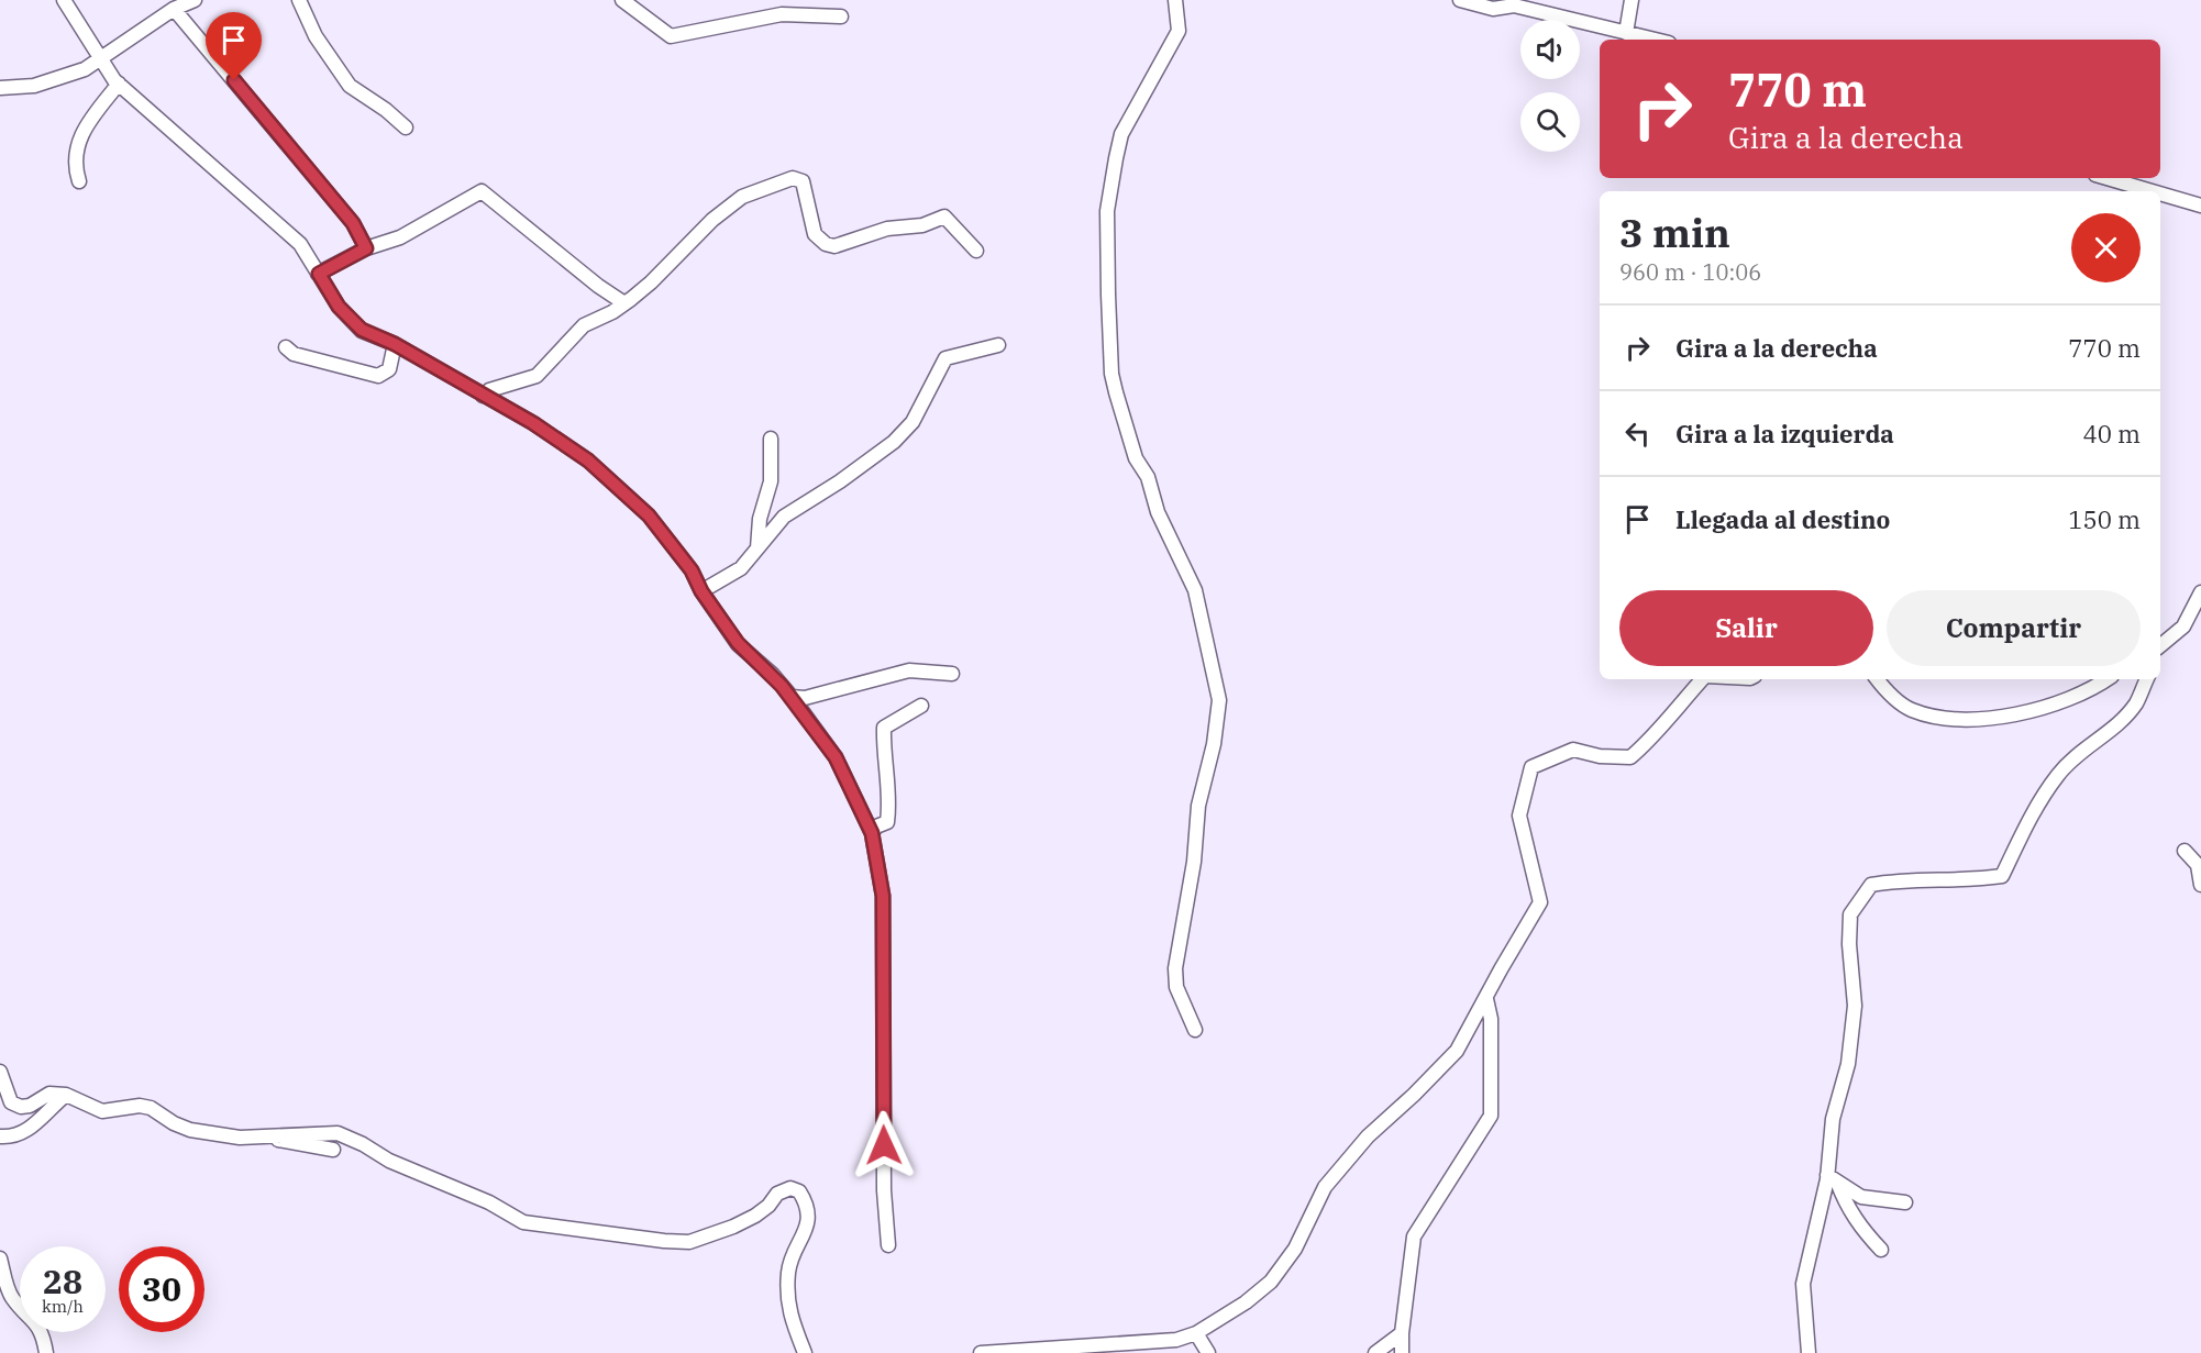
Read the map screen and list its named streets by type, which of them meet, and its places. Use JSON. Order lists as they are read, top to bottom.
{
  "page": {
    "turn": ["770 m", "Gira a la derecha"],
    "heading": ["3 min", "960 m · 10:06"],
    "list": [
      {
        "name": "Gira a la derecha",
        "value": "770 m"
      },
      {
        "name": "Gira a la izquierda",
        "value": "40 m"
      },
      {
        "name": "Llegada al destino",
        "value": "150 m"
      }
    ],
    "buttons": ["Salir", "Compartir"],
    "speed": "28 km/h",
    "limit": "30"
  }
}
